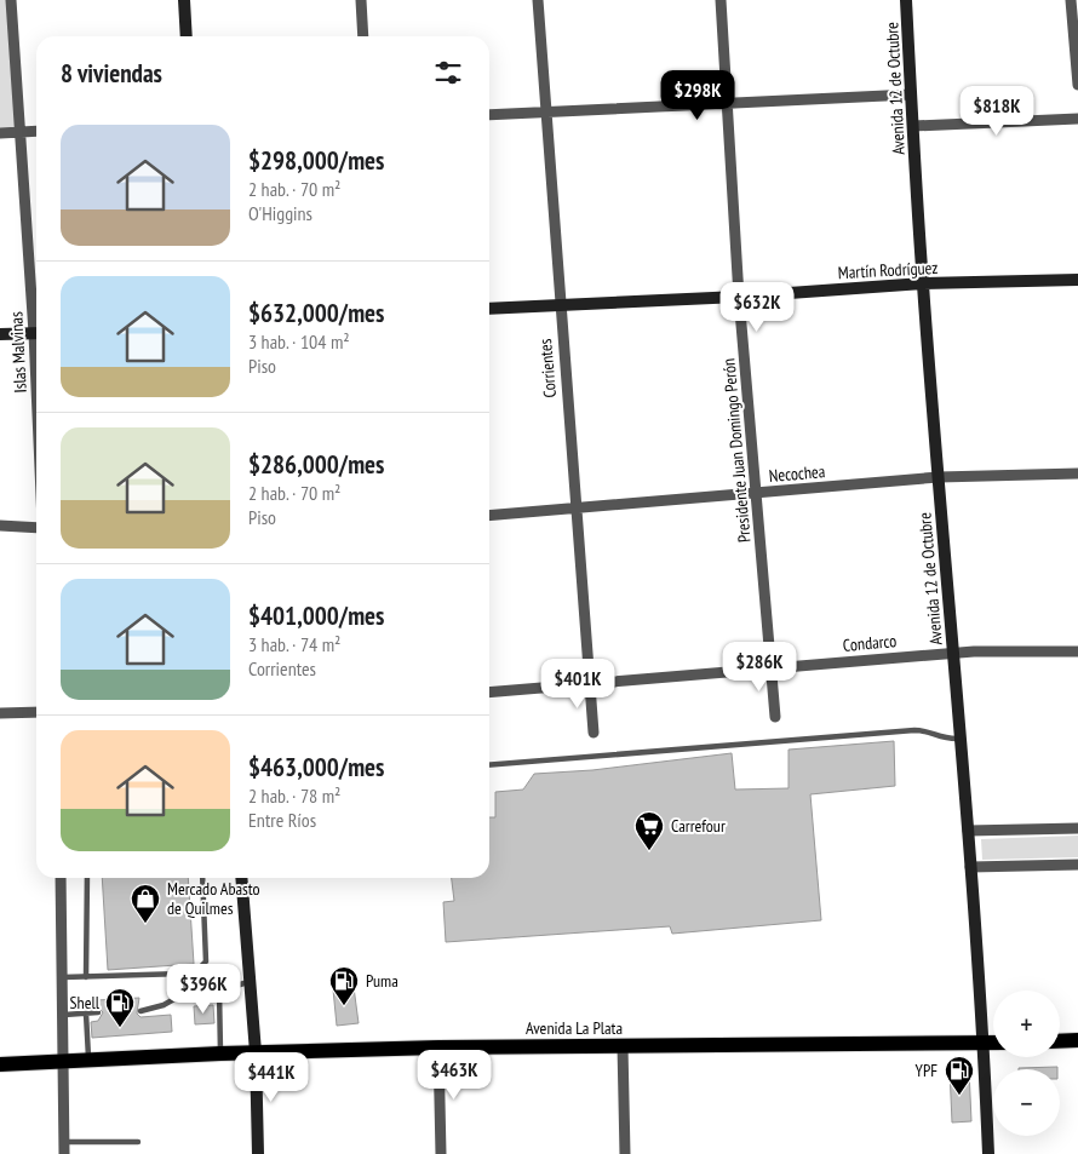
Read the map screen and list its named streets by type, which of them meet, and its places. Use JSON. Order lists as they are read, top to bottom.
{
  "streets": {
    "main road": ["Avenida 12 de Octubre", "Martín Rodríguez", "Avenida La Plata"],
    "street": [
      "Islas Malvinas",
      "Corrientes",
      "Presidente Juan Domingo Perón",
      "Necochea",
      "Condarco"
    ]
  },
  "crossings": [
    ["Avenida 12 de Octubre", "Martín Rodríguez"],
    ["Avenida 12 de Octubre", "Necochea"],
    ["Avenida 12 de Octubre", "Condarco"],
    ["Avenida 12 de Octubre", "Avenida La Plata"],
    ["Martín Rodríguez", "Corrientes"],
    ["Martín Rodríguez", "Presidente Juan Domingo Perón"],
    ["Corrientes", "Necochea"],
    ["Corrientes", "Condarco"],
    ["Presidente Juan Domingo Perón", "Necochea"],
    ["Presidente Juan Domingo Perón", "Condarco"]
  ],
  "places": {
    "supermarket": ["Carrefour"],
    "shop": ["Mercado Abasto de Quilmes"],
    "fuel station": ["Puma", "Shell", "YPF"]
  },
  "page": {
    "heading": "8 viviendas",
    "price": [
      "$298K",
      "$818K",
      "$632K",
      "$286K",
      "$401K",
      "$396K",
      "$463K",
      "$441K"
    ],
    "list": [
      {
        "name": "$298,000/mes",
        "note": "2 hab. · 70 m² · O'Higgins"
      },
      {
        "name": "$632,000/mes",
        "note": "3 hab. · 104 m² · Piso"
      },
      {
        "name": "$286,000/mes",
        "note": "2 hab. · 70 m² · Piso"
      },
      {
        "name": "$401,000/mes",
        "note": "3 hab. · 74 m² · Corrientes"
      },
      {
        "name": "$463,000/mes",
        "note": "2 hab. · 78 m² · Entre Ríos"
      }
    ],
    "map_buttons": ["+", "−"]
  }
}
